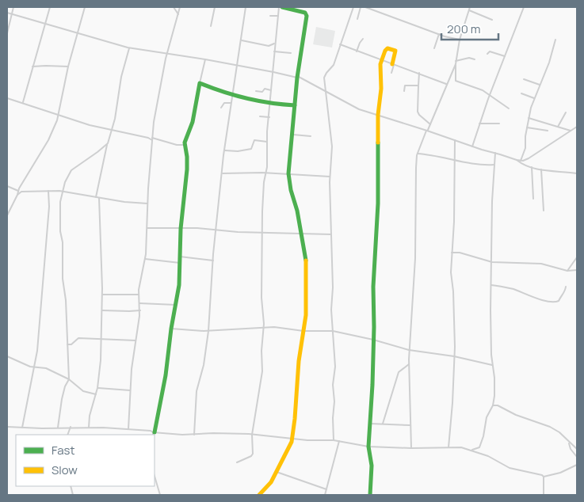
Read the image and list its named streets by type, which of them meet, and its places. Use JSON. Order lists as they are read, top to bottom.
{
  "legend": ["Fast", "Slow"],
  "scale_bar": "200 m"
}
